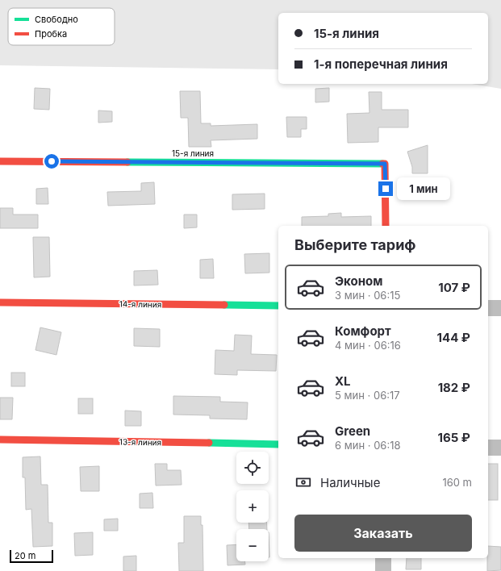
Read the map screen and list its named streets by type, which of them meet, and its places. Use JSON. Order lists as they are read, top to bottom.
{
  "streets": {
    "street": ["15-я линия", "14-я линия", "13-я линия"]
  },
  "legend": ["Свободно", "Пробка"],
  "scale_bar": "20 m",
  "page": {
    "banner": ["15-я линия", "1-я поперечная линия"],
    "bubble": "1 мин",
    "heading": "Выберите тариф",
    "list": [
      {
        "name": "Эконом",
        "note": "3 мин · 06:15",
        "value": "107 ₽"
      },
      {
        "name": "Комфорт",
        "note": "4 мин · 06:16",
        "value": "144 ₽"
      },
      {
        "name": "XL",
        "note": "5 мин · 06:17",
        "value": "182 ₽"
      },
      {
        "name": "Green",
        "note": "6 мин · 06:18",
        "value": "165 ₽"
      }
    ],
    "map_buttons": ["+", "−"],
    "pay": ["Наличные", "160 m"],
    "buttons": "Заказать",
    "scale": "20 m"
  }
}
